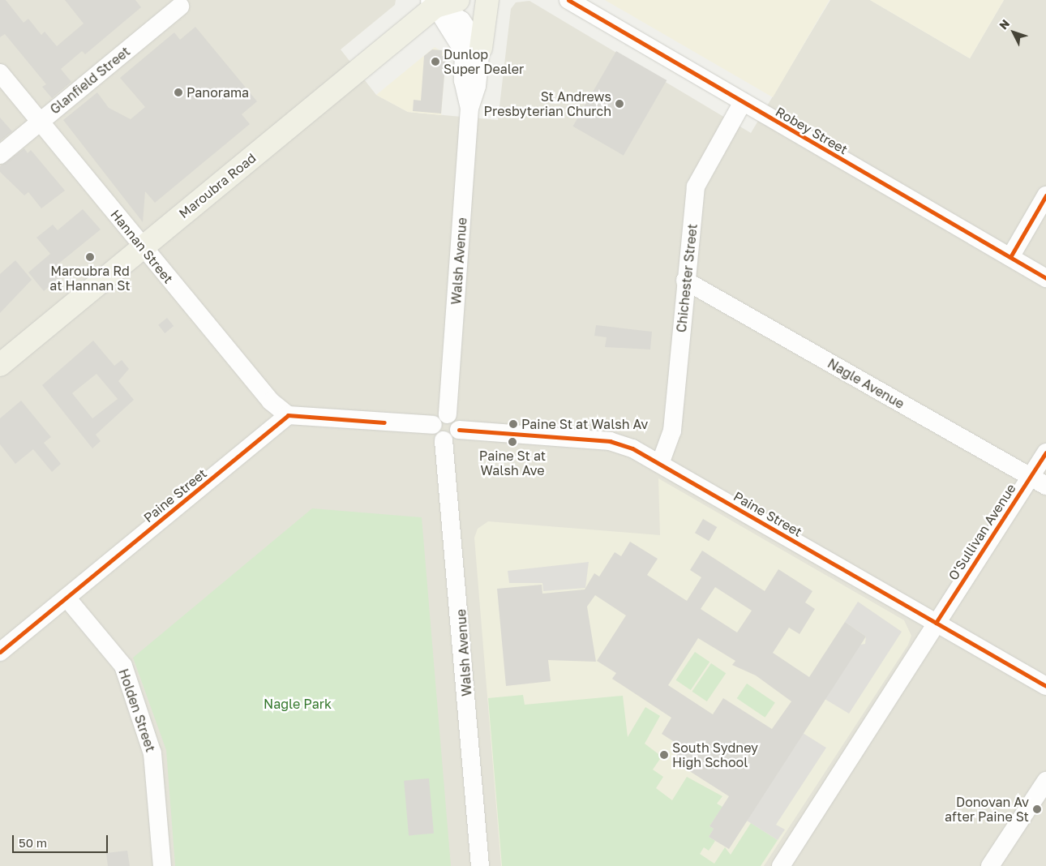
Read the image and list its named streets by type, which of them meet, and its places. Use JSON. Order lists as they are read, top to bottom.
{
  "streets": {
    "main road": ["Maroubra Road"],
    "street": [
      "Glanfield Street",
      "Robey Street",
      "Hannan Street",
      "Walsh Avenue",
      "Chichester Street",
      "Nagle Avenue",
      "Paine Street",
      "O'Sullivan Avenue",
      "Holden Street"
    ]
  },
  "crossings": [
    ["Glanfield Street", "Hannan Street"],
    ["Robey Street", "Chichester Street"],
    ["Maroubra Road", "Hannan Street"],
    ["Maroubra Road", "Walsh Avenue"],
    ["Hannan Street", "Paine Street"],
    ["Walsh Avenue", "Paine Street"],
    ["Chichester Street", "Nagle Avenue"],
    ["Chichester Street", "Paine Street"],
    ["Nagle Avenue", "O'Sullivan Avenue"],
    ["Paine Street", "O'Sullivan Avenue"],
    ["Paine Street", "Holden Street"]
  ],
  "parks": ["Nagle Park"],
  "places": [
    "Dunlop Super Dealer",
    "Panorama",
    "St Andrews Presbyterian Church",
    "Maroubra Rd at Hannan St",
    "Paine St at Walsh Av",
    "Paine St at Walsh Ave",
    "South Sydney High School",
    "Donovan Av after Paine St"
  ],
  "scale_bar": "50 m",
  "north": "top left"
}
